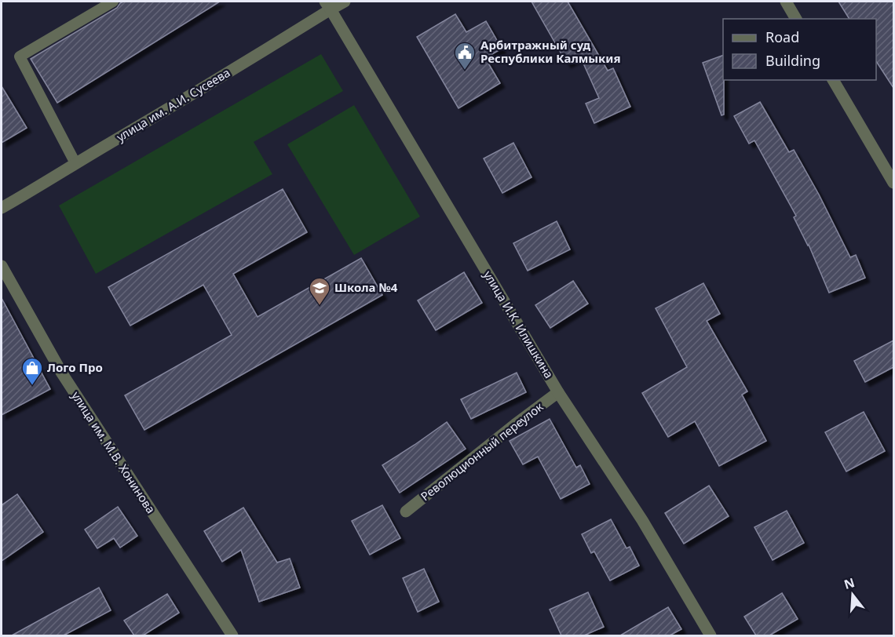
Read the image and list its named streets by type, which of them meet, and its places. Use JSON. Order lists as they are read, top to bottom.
{
  "streets": {
    "street": [
      "улица им. А.И. Сусеева",
      "улица И.К. Илишкина",
      "Революционный переулок",
      "улица им. М.В. Хонинова"
    ]
  },
  "crossings": [
    ["улица им. А.И. Сусеева", "улица И.К. Илишкина"],
    ["улица И.К. Илишкина", "Революционный переулок"]
  ],
  "places": {
    "public building": ["Арбитражный суд Республики Калмыкия"],
    "school or university": ["Школа №4"],
    "shop": ["Лого Про"]
  },
  "legend": ["Road", "Building"],
  "north": "top"
}
